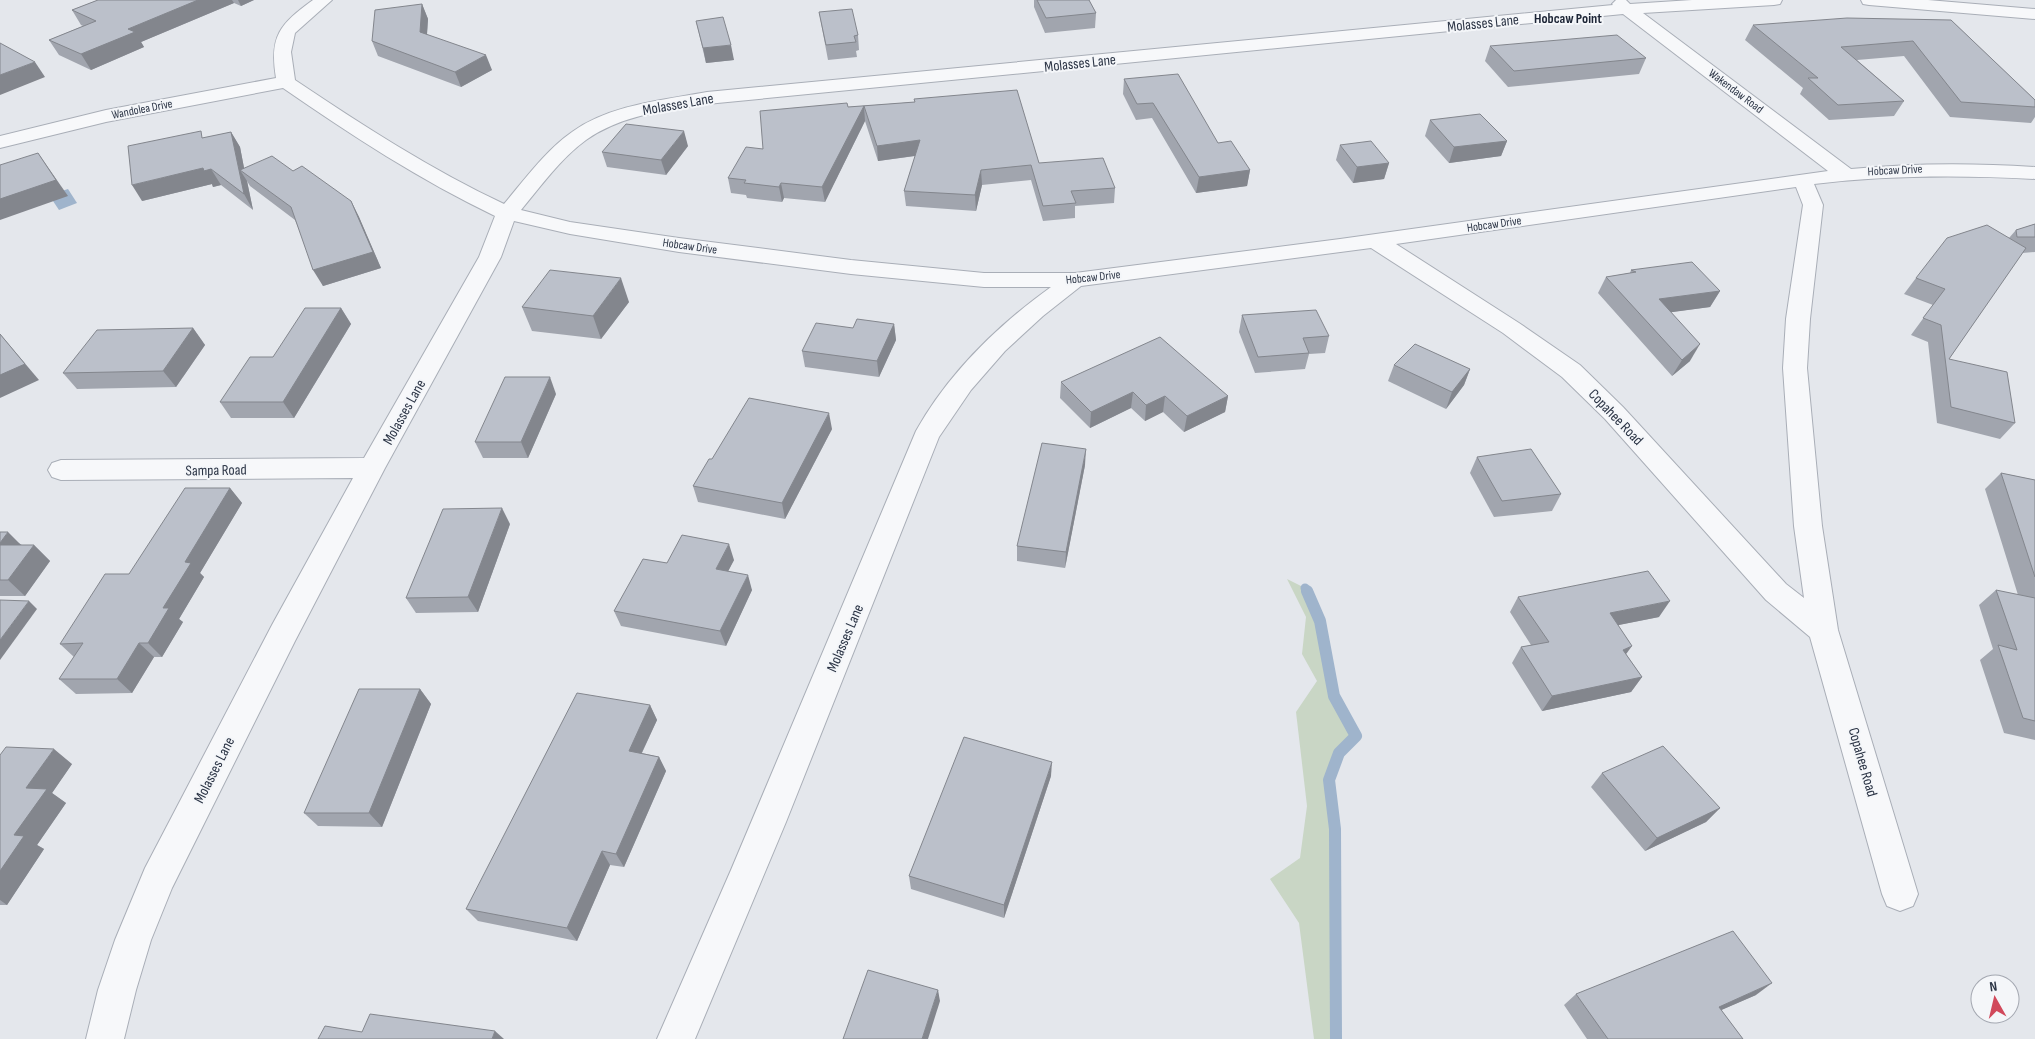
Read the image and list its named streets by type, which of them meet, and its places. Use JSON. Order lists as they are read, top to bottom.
{
  "streets": {
    "street": [
      "Molasses Lane",
      "Wakendaw Road",
      "Wandolea Drive",
      "Hobcaw Drive",
      "Copahee Road",
      "Sampa Road"
    ]
  },
  "crossings": [
    ["Molasses Lane", "Wakendaw Road"],
    ["Molasses Lane", "Hobcaw Drive"],
    ["Molasses Lane", "Sampa Road"],
    ["Wakendaw Road", "Hobcaw Drive"],
    ["Wandolea Drive", "Hobcaw Drive"],
    ["Hobcaw Drive", "Copahee Road"]
  ],
  "districts": ["Hobcaw Point"],
  "north": "top"
}
